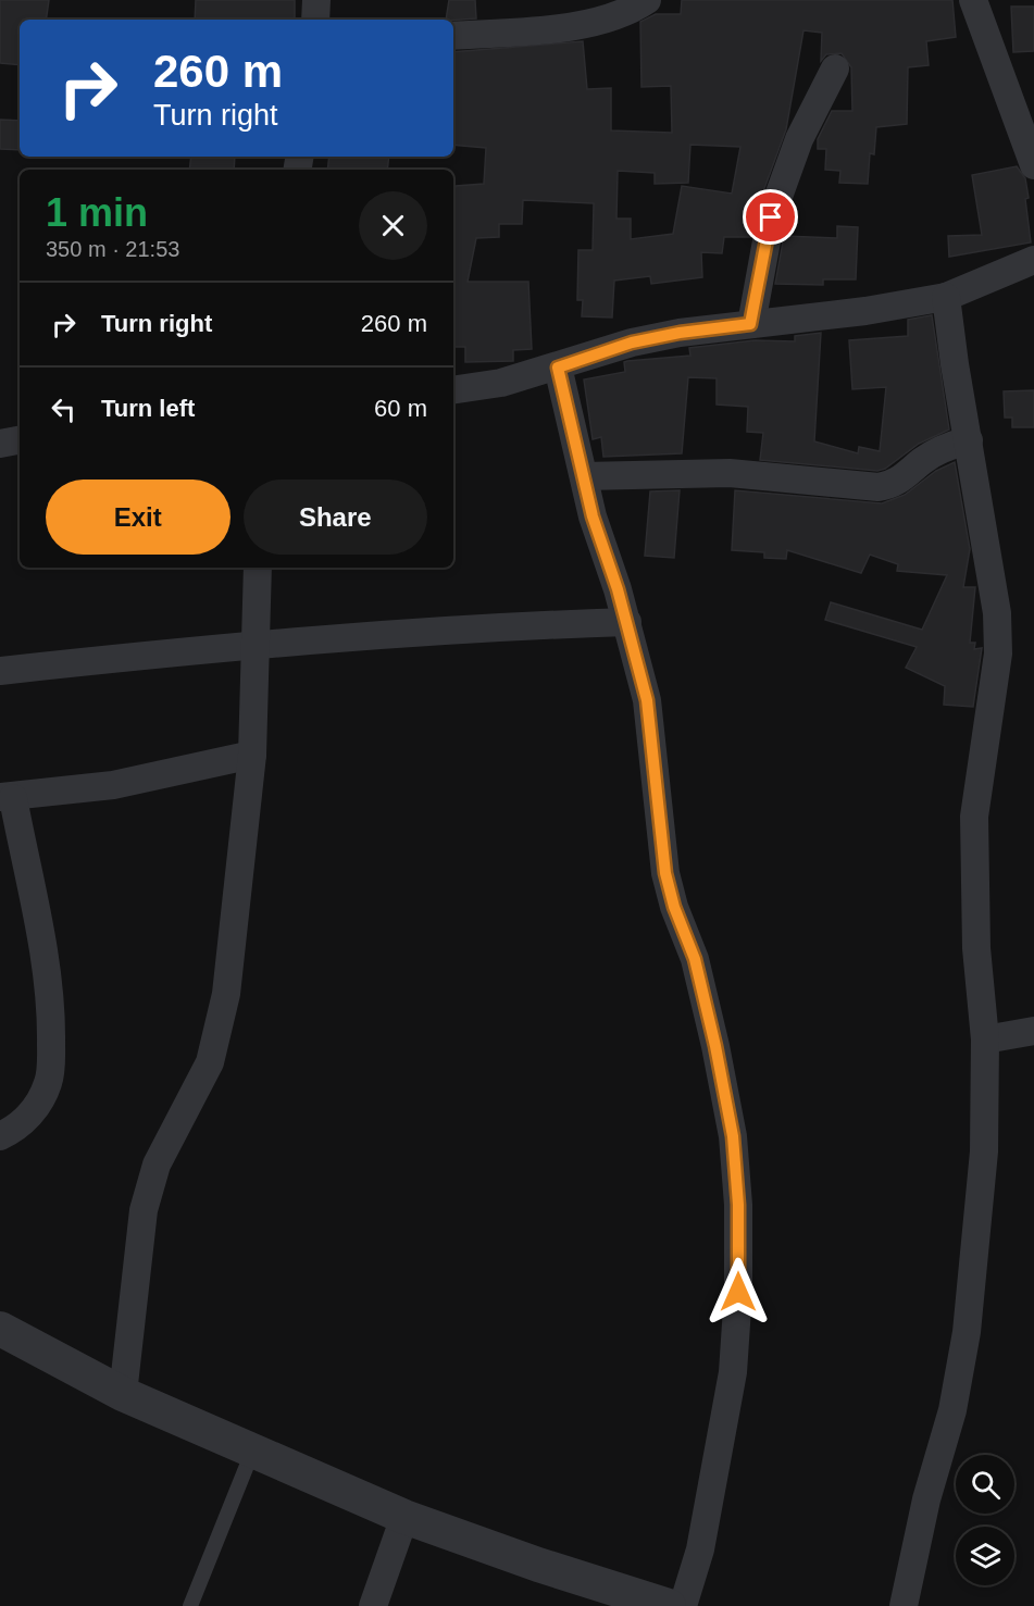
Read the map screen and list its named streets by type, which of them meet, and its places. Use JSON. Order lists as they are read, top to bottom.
{
  "page": {
    "turn": ["260 m", "Turn right"],
    "heading": ["1 min", "350 m · 21:53"],
    "list": [
      {
        "name": "Turn right",
        "value": "260 m"
      },
      {
        "name": "Turn left",
        "value": "60 m"
      }
    ],
    "buttons": ["Exit", "Share"]
  }
}
